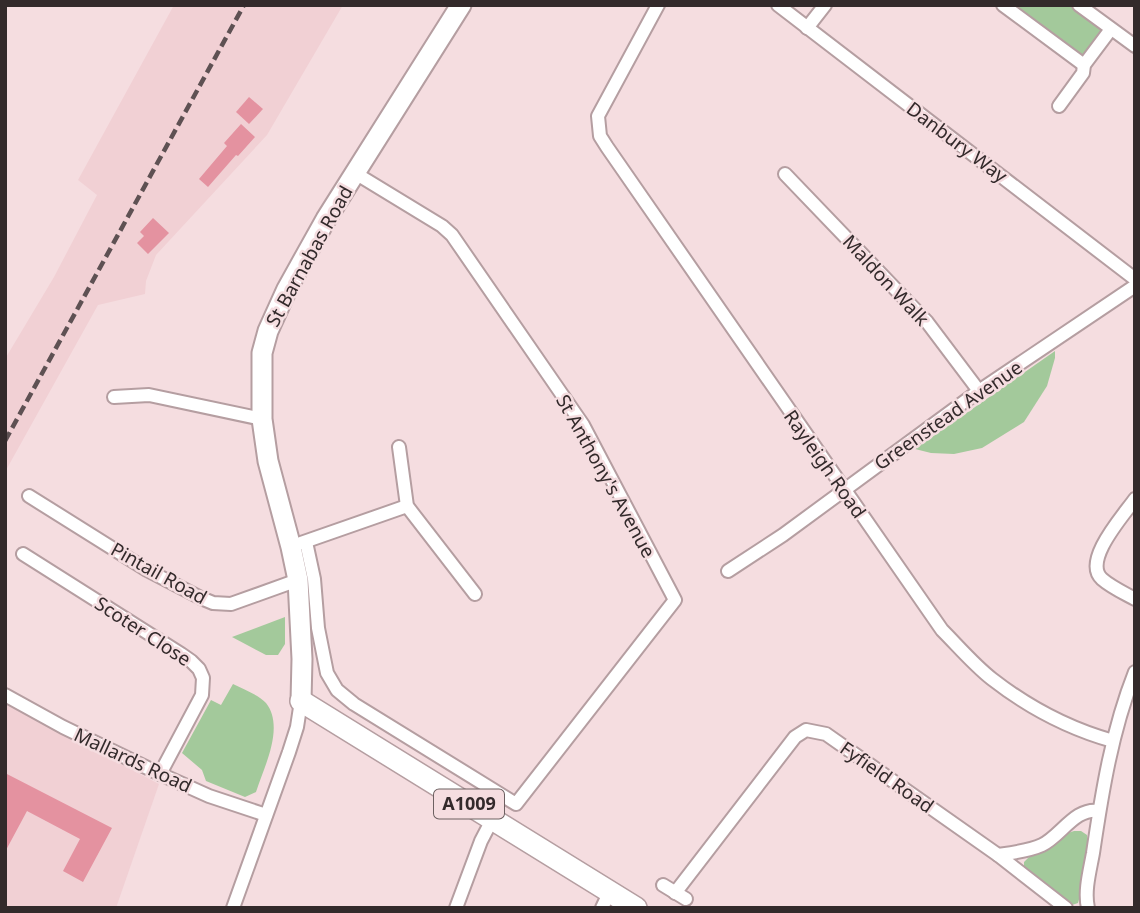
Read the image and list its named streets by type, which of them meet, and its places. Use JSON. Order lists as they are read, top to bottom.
{
  "streets": {
    "main road": ["A1009"],
    "street": [
      "Danbury Way",
      "St Barnabas Road",
      "Maldon Walk",
      "Greenstead Avenue",
      "Rayleigh Road",
      "St Anthony's Avenue",
      "Pintail Road",
      "Scoter Close",
      "Mallards Road",
      "Fyfield Road"
    ]
  },
  "crossings": [
    ["St Barnabas Road", "St Anthony's Avenue"],
    ["St Barnabas Road", "Pintail Road"],
    ["St Barnabas Road", "A1009"],
    ["Maldon Walk", "Greenstead Avenue"],
    ["Greenstead Avenue", "Rayleigh Road"],
    ["St Anthony's Avenue", "A1009"],
    ["Scoter Close", "Mallards Road"]
  ]
}
